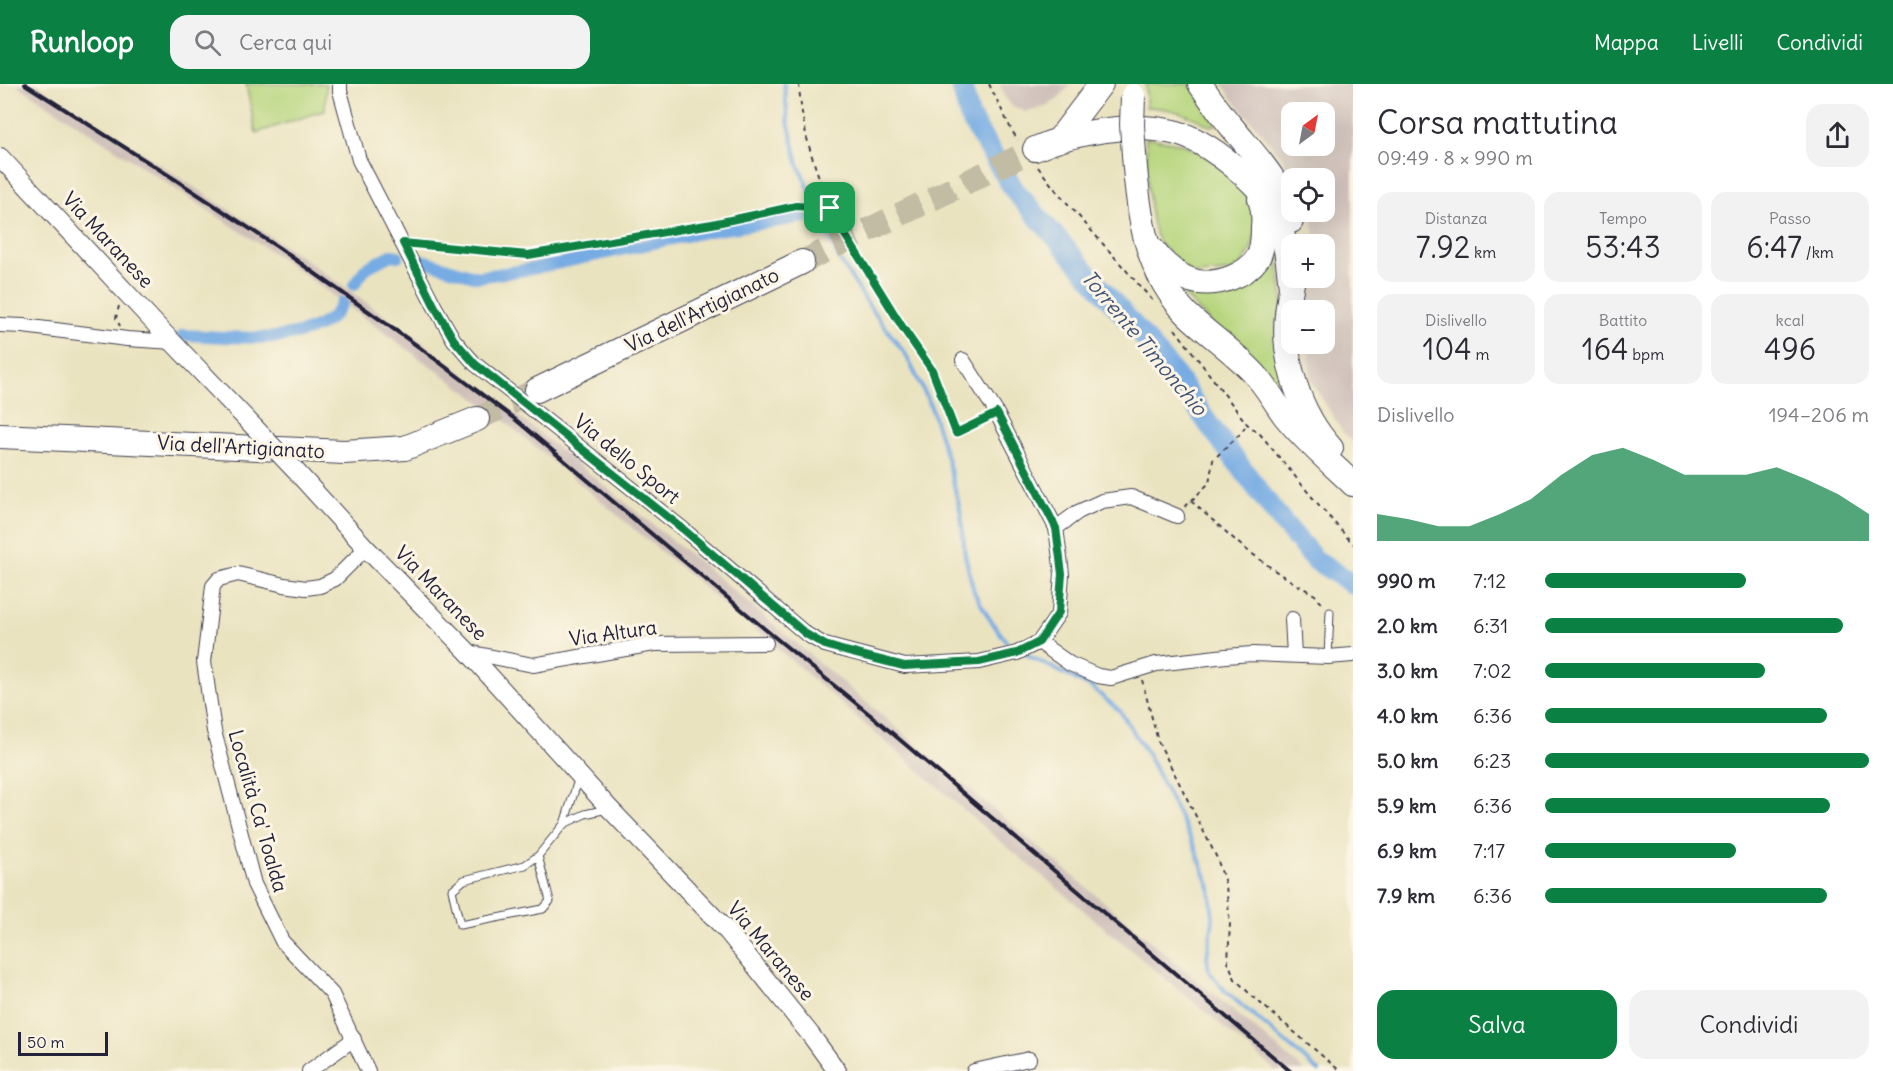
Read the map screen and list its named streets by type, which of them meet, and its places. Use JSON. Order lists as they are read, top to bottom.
{
  "streets": {
    "highway": ["Via dell'Artigianato"],
    "main road": ["Via Maranese"],
    "street": ["Via dello Sport", "Via Altura", "Località Ca' Toalda"]
  },
  "crossings": [
    ["Via Maranese", "Via Altura"],
    ["Via Maranese", "Località Ca' Toalda"]
  ],
  "water": ["Torrente Timonchio"],
  "scale_bar": "50 m",
  "north": "top right",
  "page": {
    "header": "Runloop",
    "search": "Cerca qui",
    "nav": ["Mappa", "Livelli", "Condividi"],
    "heading": ["Corsa mattutina", "09:49 · 8 × 990 m"],
    "map_buttons": ["+", "−"],
    "stats": [
      ["Distanza", "7.92 km"],
      ["Tempo", "53:43"],
      ["Passo", "6:47 /km"],
      ["Dislivello", "104 m"],
      ["Battito", "164 bpm"],
      ["kcal", "496"]
    ],
    "chart": ["Dislivello", "194–206 m"],
    "list": [
      {
        "name": "990 m",
        "note": "7:12"
      },
      {
        "name": "2.0 km",
        "note": "6:31"
      },
      {
        "name": "3.0 km",
        "note": "7:02"
      },
      {
        "name": "4.0 km",
        "note": "6:36"
      },
      {
        "name": "5.0 km",
        "note": "6:23"
      },
      {
        "name": "5.9 km",
        "note": "6:36"
      },
      {
        "name": "6.9 km",
        "note": "7:17"
      },
      {
        "name": "7.9 km",
        "note": "6:36"
      }
    ],
    "buttons": ["Salva", "Condividi"],
    "scale": "50 m"
  }
}
